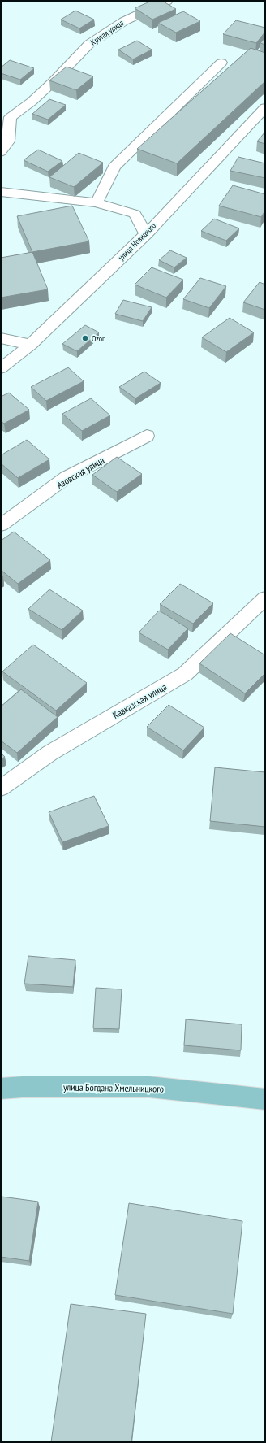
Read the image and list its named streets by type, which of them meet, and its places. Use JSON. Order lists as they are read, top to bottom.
{
  "streets": {
    "main road": ["улица Богдана Хмельницкого"],
    "street": [
      "Крутая улица",
      "улица Новицкого",
      "Азовская улица",
      "Кавказская улица"
    ]
  },
  "places": ["Ozon"]
}
